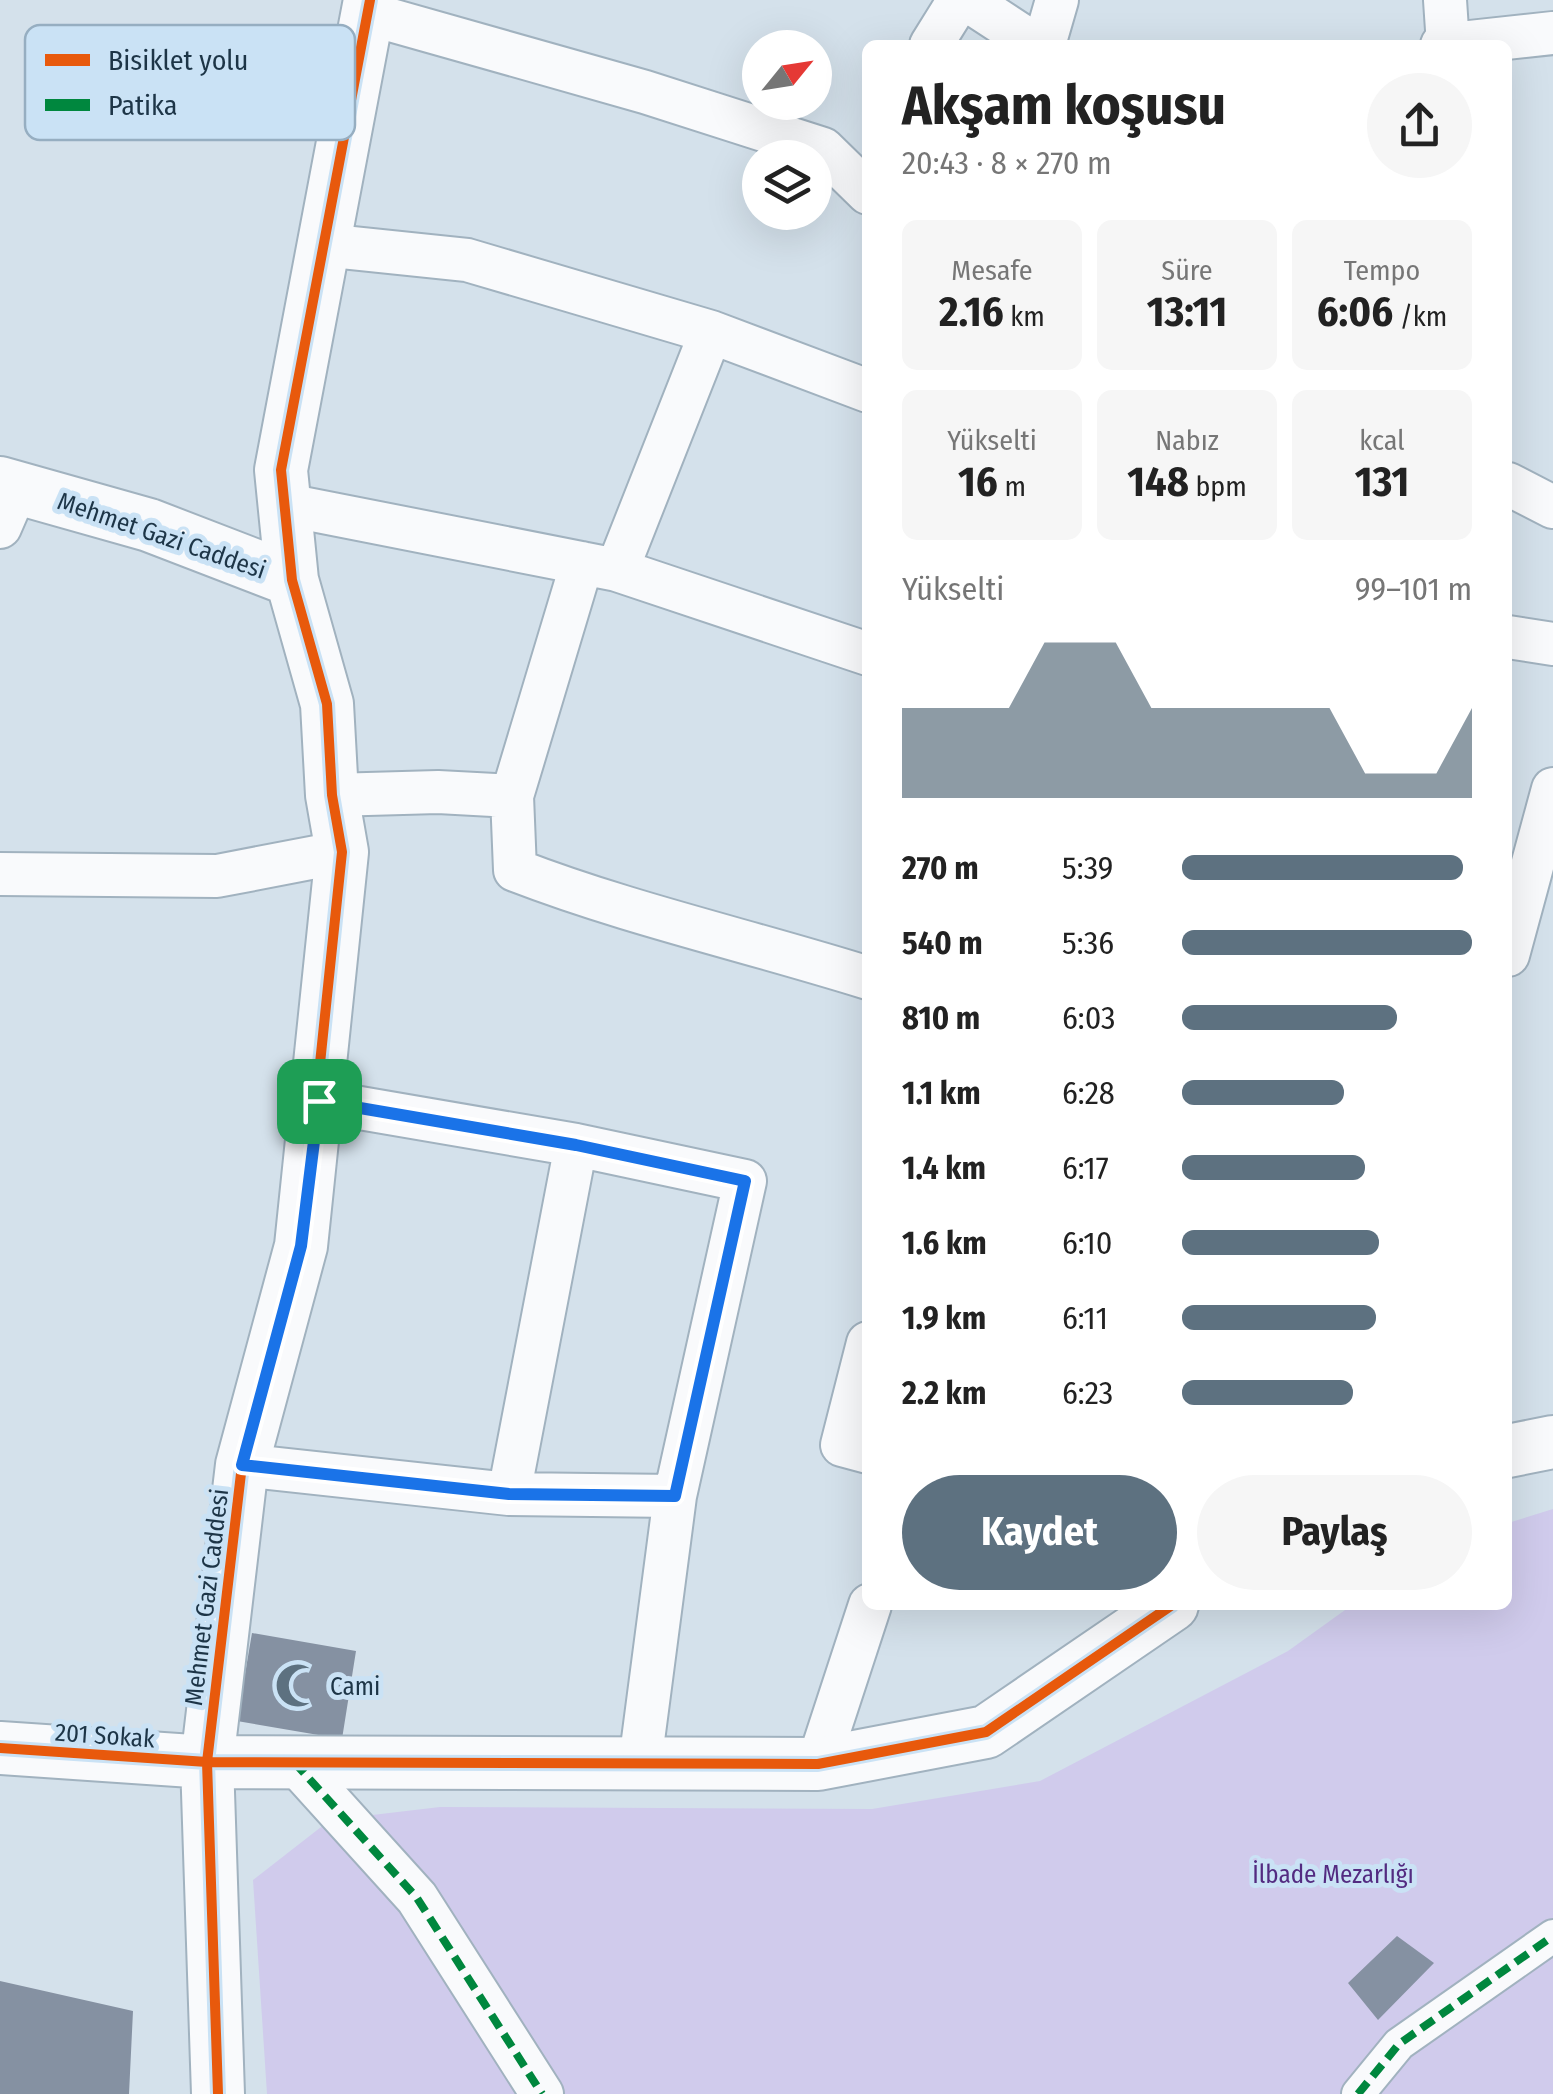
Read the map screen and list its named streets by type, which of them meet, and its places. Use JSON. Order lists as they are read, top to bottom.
{
  "streets": {
    "street": ["Mehmet Gazi Caddesi", "201 Sokak"]
  },
  "crossings": [
    ["Mehmet Gazi Caddesi", "201 Sokak"]
  ],
  "parks": ["İlbade Mezarlığı"],
  "places": {
    "mosque": ["Cami"]
  },
  "legend": ["Bisiklet yolu", "Patika"],
  "north": "top right",
  "page": {
    "heading": ["Akşam koşusu", "20:43 · 8 × 270 m"],
    "stats": [
      ["Mesafe", "2.16 km"],
      ["Süre", "13:11"],
      ["Tempo", "6:06 /km"],
      ["Yükselti", "16 m"],
      ["Nabız", "148 bpm"],
      ["kcal", "131"]
    ],
    "chart": ["Yükselti", "99–101 m"],
    "list": [
      {
        "name": "270 m",
        "note": "5:39"
      },
      {
        "name": "540 m",
        "note": "5:36"
      },
      {
        "name": "810 m",
        "note": "6:03"
      },
      {
        "name": "1.1 km",
        "note": "6:28"
      },
      {
        "name": "1.4 km",
        "note": "6:17"
      },
      {
        "name": "1.6 km",
        "note": "6:10"
      },
      {
        "name": "1.9 km",
        "note": "6:11"
      },
      {
        "name": "2.2 km",
        "note": "6:23"
      }
    ],
    "buttons": ["Kaydet", "Paylaş"]
  }
}
